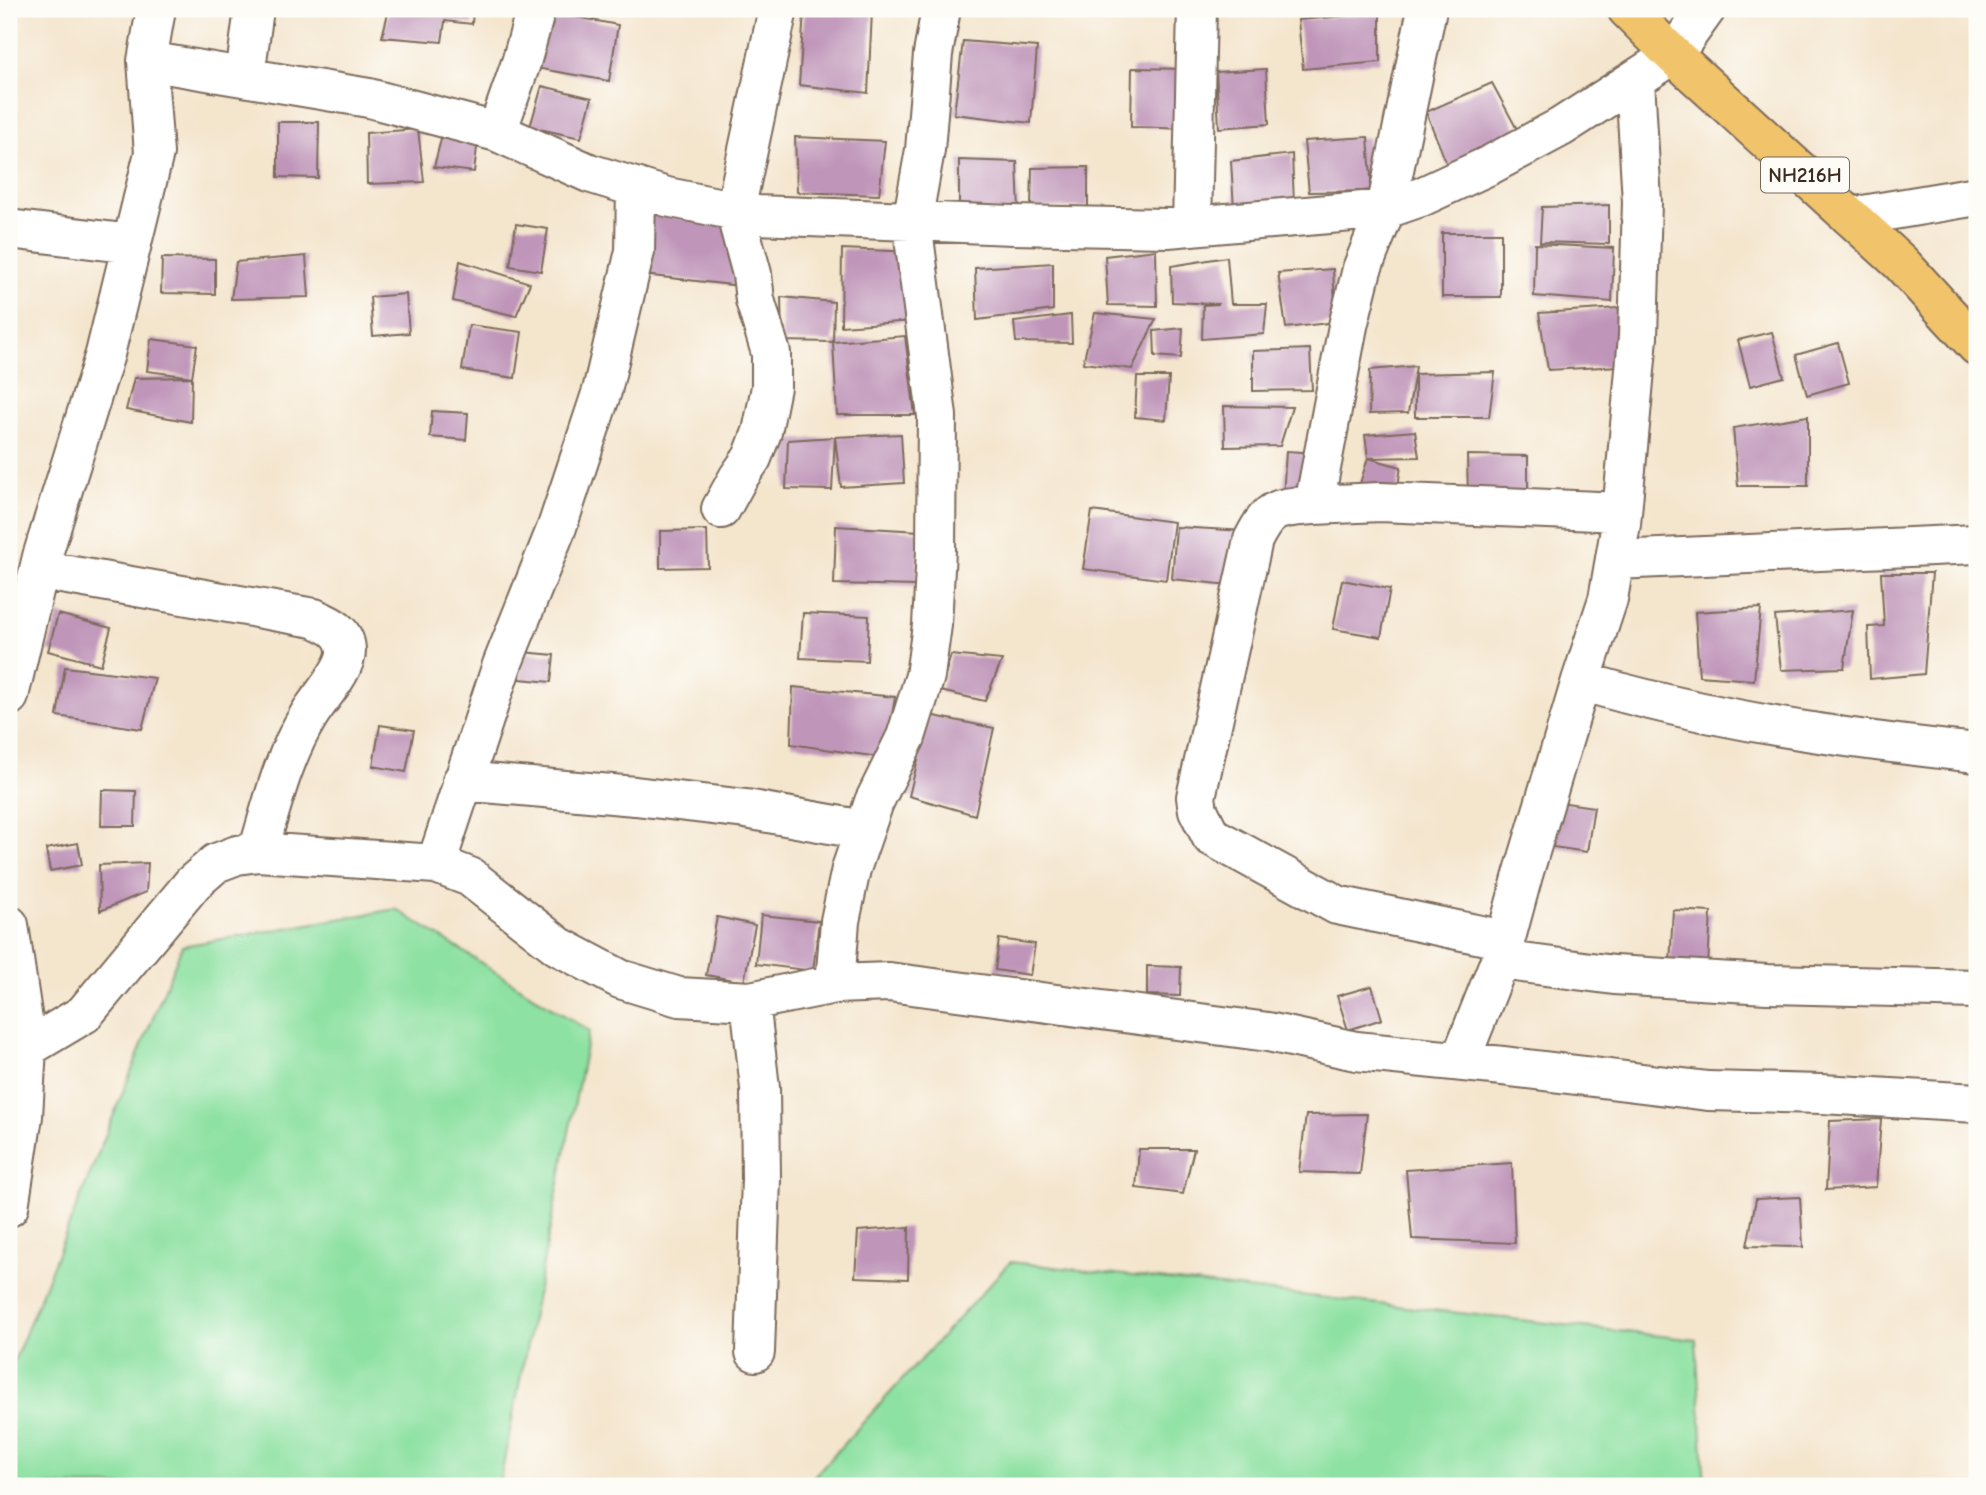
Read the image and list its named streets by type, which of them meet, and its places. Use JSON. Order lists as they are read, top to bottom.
{
  "streets": {
    "highway": ["NH216H"]
  }
}
